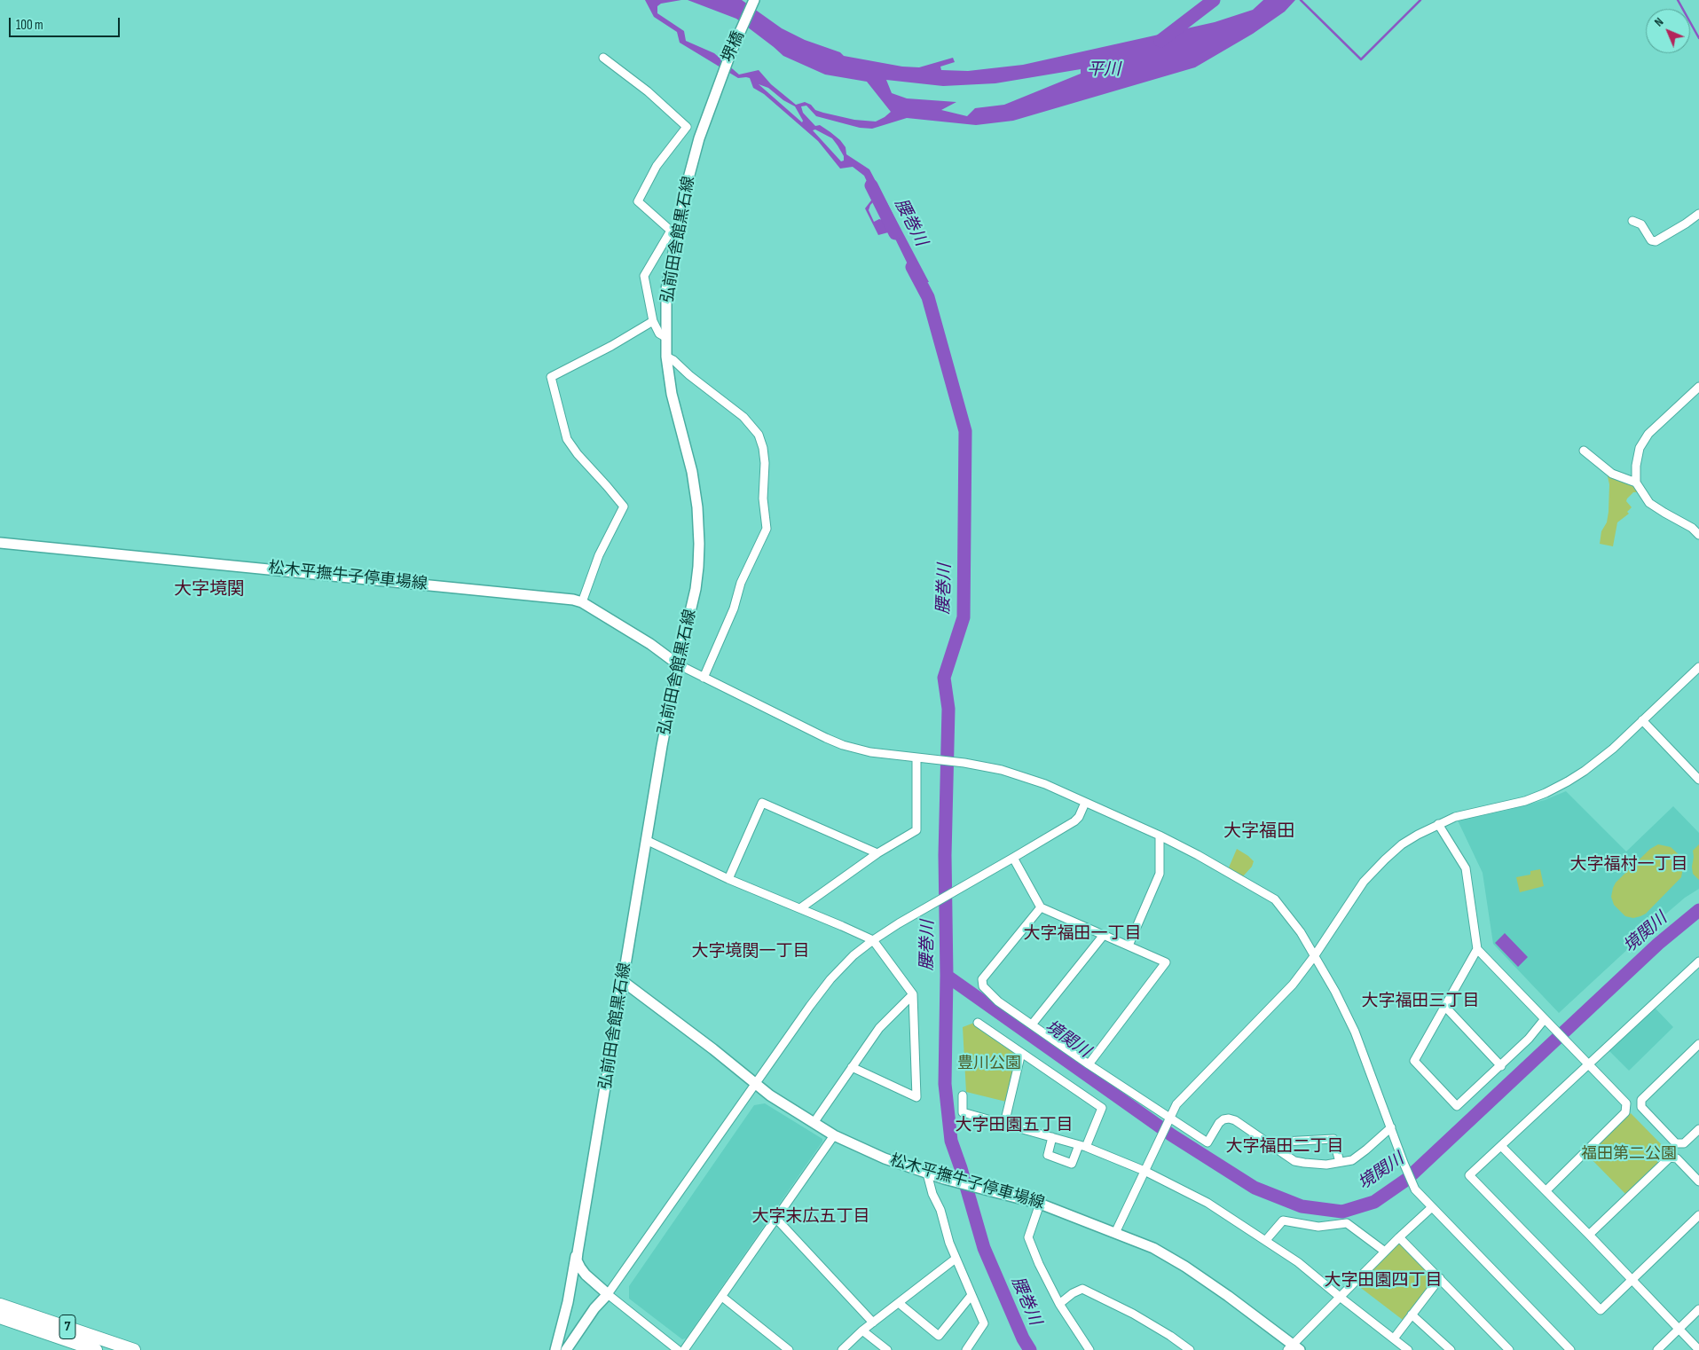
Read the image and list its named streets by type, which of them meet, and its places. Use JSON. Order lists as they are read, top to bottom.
{
  "streets": {
    "highway": ["7"],
    "main road": ["堺橋", "弘前田舎館黒石線", "松木平撫牛子停車場線"]
  },
  "crossings": [
    ["堺橋", "弘前田舎館黒石線"],
    ["弘前田舎館黒石線", "松木平撫牛子停車場線"]
  ],
  "districts": [
    "大字境関",
    "大字福田",
    "大字福村一丁目",
    "大字福田一丁目",
    "大字境関一丁目",
    "大字福田三丁目",
    "大字田園五丁目",
    "大字福田二丁目",
    "大字末広五丁目",
    "大字田園四丁目"
  ],
  "water": ["平川", "腰巻川", "境関川"],
  "parks": ["豊川公園", "福田第二公園"],
  "scale_bar": "100 m",
  "north": "top left"
}
